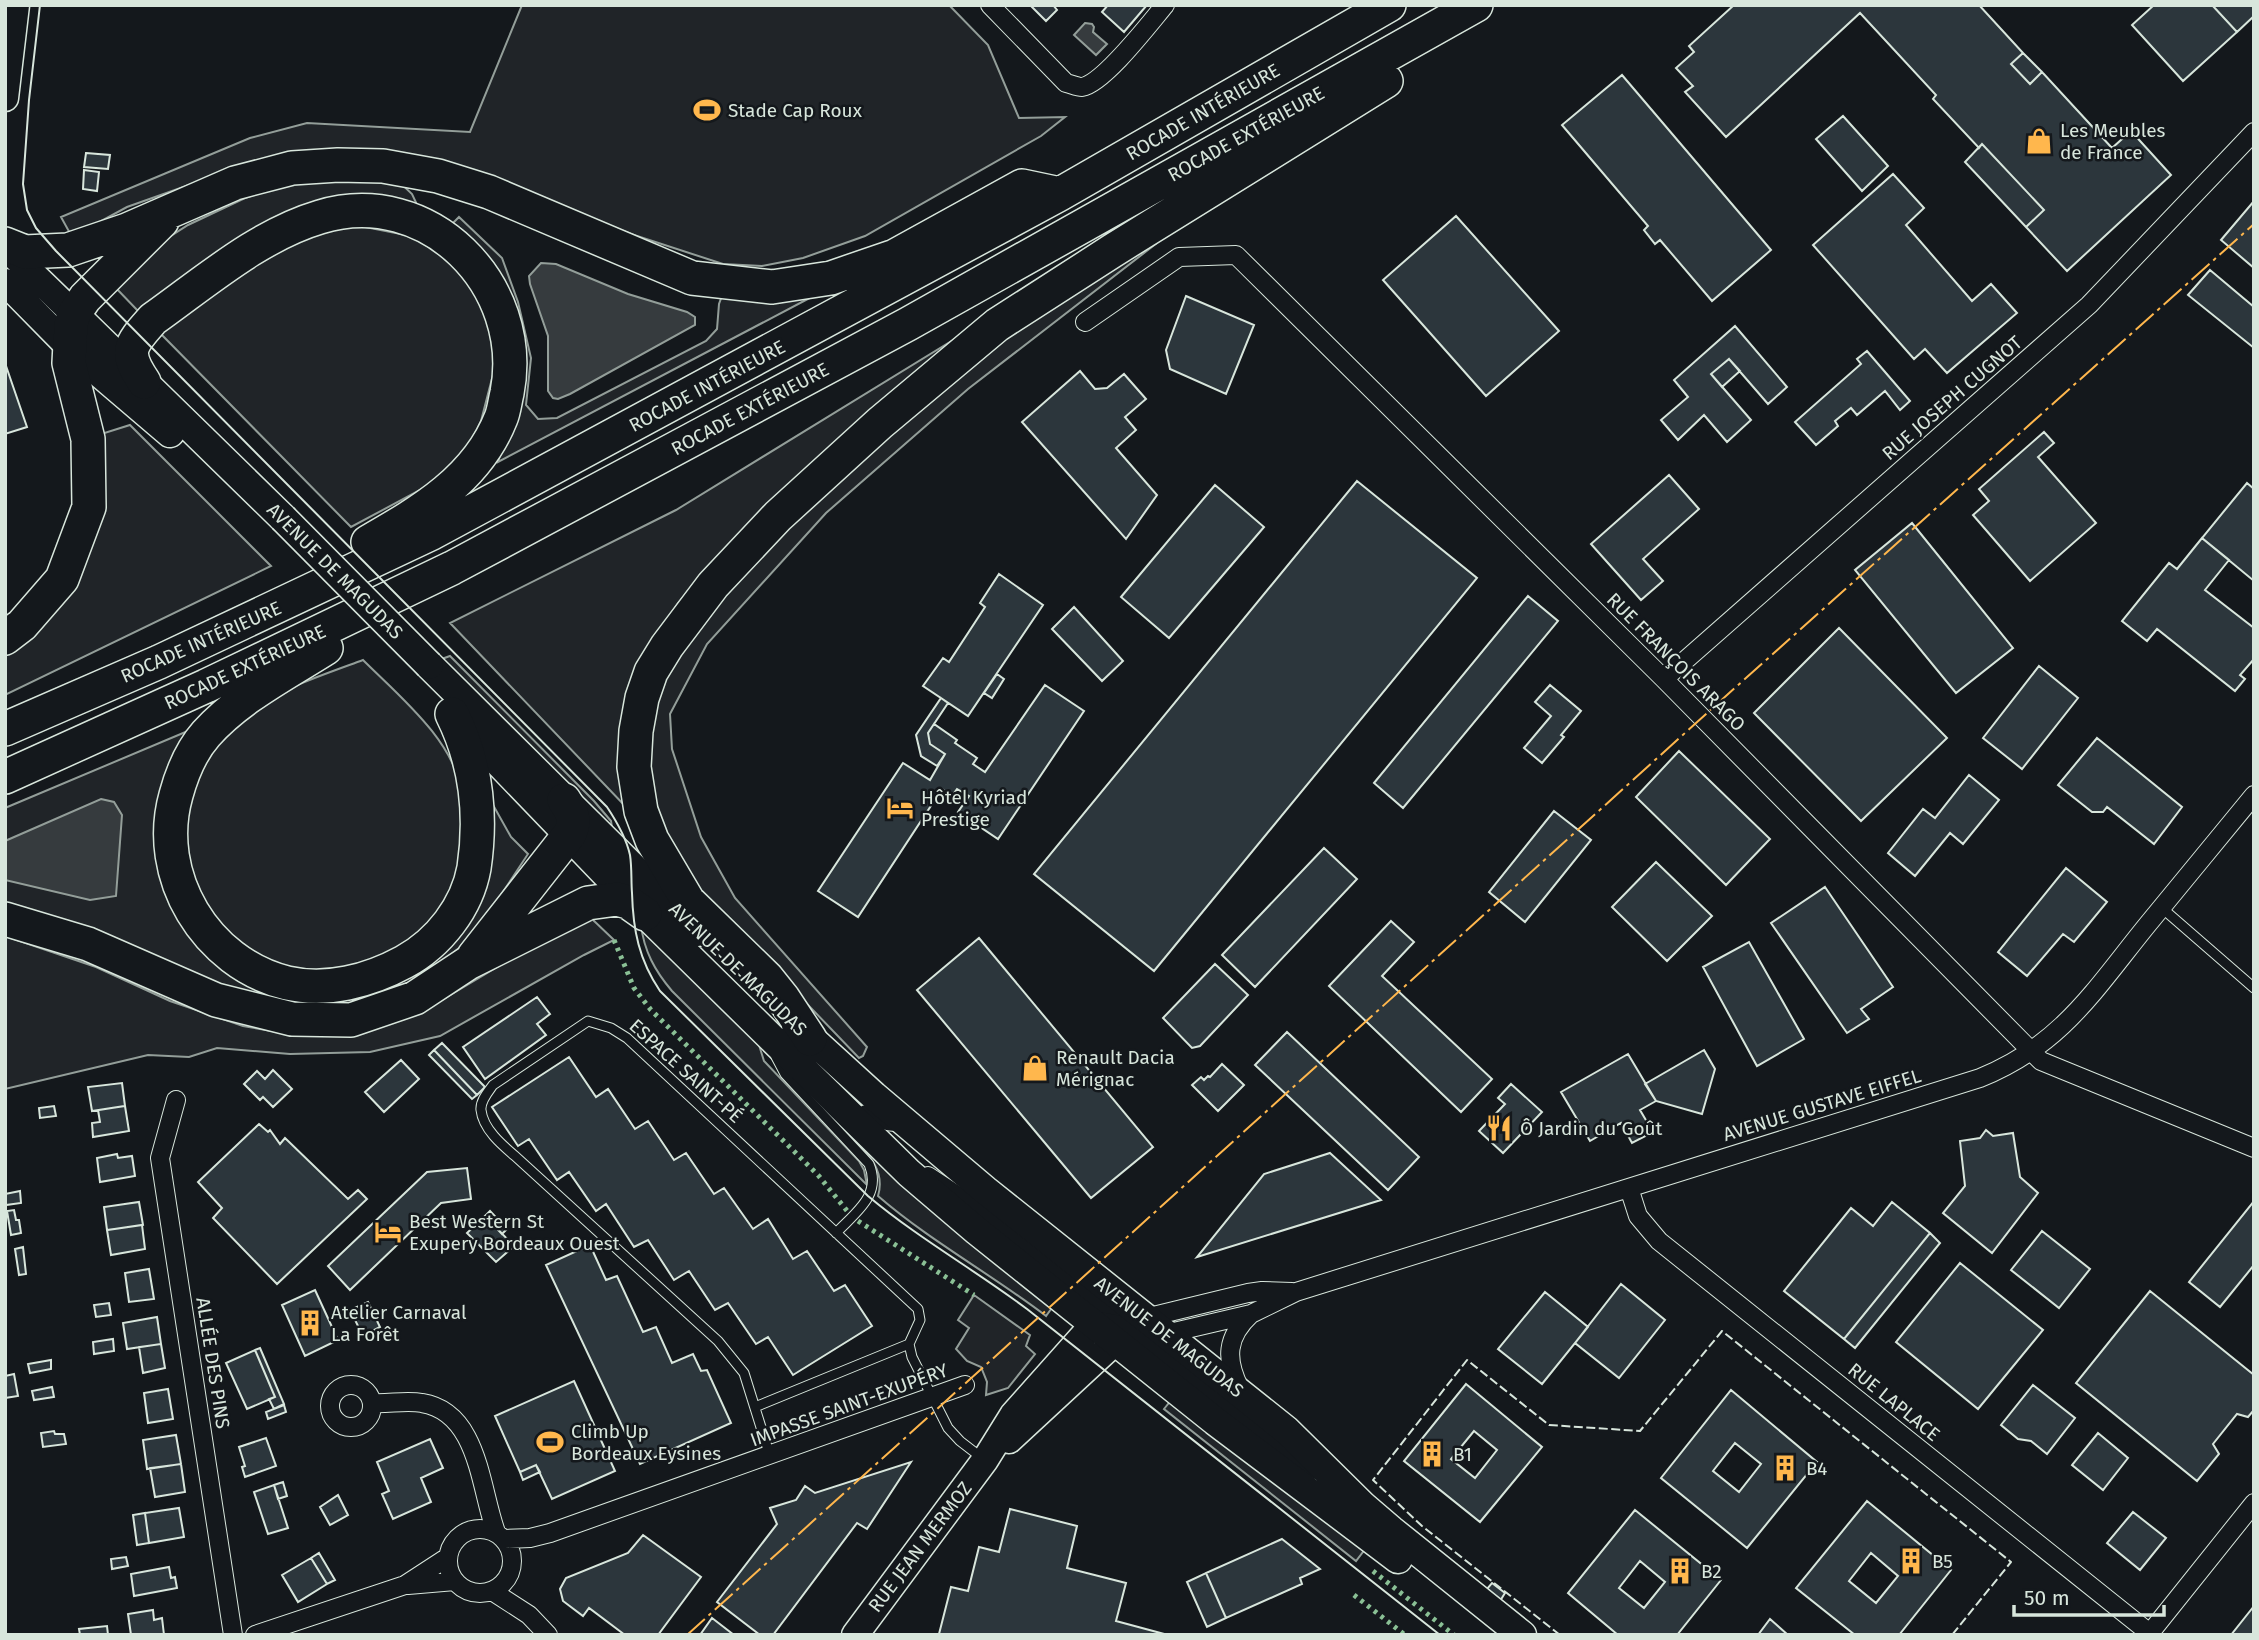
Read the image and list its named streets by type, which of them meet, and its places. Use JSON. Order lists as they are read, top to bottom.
{
  "streets": {
    "highway": ["ROCADE INTÉRIEURE", "ROCADE EXTÉRIEURE"],
    "main road": ["AVENUE DE MAGUDAS", "RUE JEAN MERMOZ"],
    "street": [
      "RUE JOSEPH CUGNOT",
      "RUE FRANÇOIS ARAGO",
      "AVENUE GUSTAVE EIFFEL",
      "ALLÉE DES PINS",
      "RUE LAPLACE",
      "IMPASSE SAINT-EXUPÉRY"
    ],
    "lane": ["ESPACE SAINT-PÉ"]
  },
  "crossings": [
    ["RUE JOSEPH CUGNOT", "RUE FRANÇOIS ARAGO"],
    ["AVENUE DE MAGUDAS", "AVENUE GUSTAVE EIFFEL"],
    ["AVENUE DE MAGUDAS", "RUE JEAN MERMOZ"],
    ["RUE FRANÇOIS ARAGO", "AVENUE GUSTAVE EIFFEL"],
    ["ESPACE SAINT-PÉ", "IMPASSE SAINT-EXUPÉRY"],
    ["AVENUE GUSTAVE EIFFEL", "RUE LAPLACE"],
    ["AVENUE GUSTAVE EIFFEL", "RUE JEAN MERMOZ"]
  ],
  "places": {
    "sports": ["Stade Cap Roux", "Climb Up Bordeaux Eysines"],
    "shop": ["Les Meubles de France", "Renault Dacia Mérignac"],
    "hotel": ["Hôtel Kyriad Prestige", "Best Western St Exupery Bordeaux Ouest"],
    "restaurant": ["Ô Jardin du Goût"],
    "building": [
      "Atelier Carnaval La Forêt",
      "B1",
      "B4",
      "B5",
      "B2"
    ]
  },
  "scale_bar": "50 m"
}
